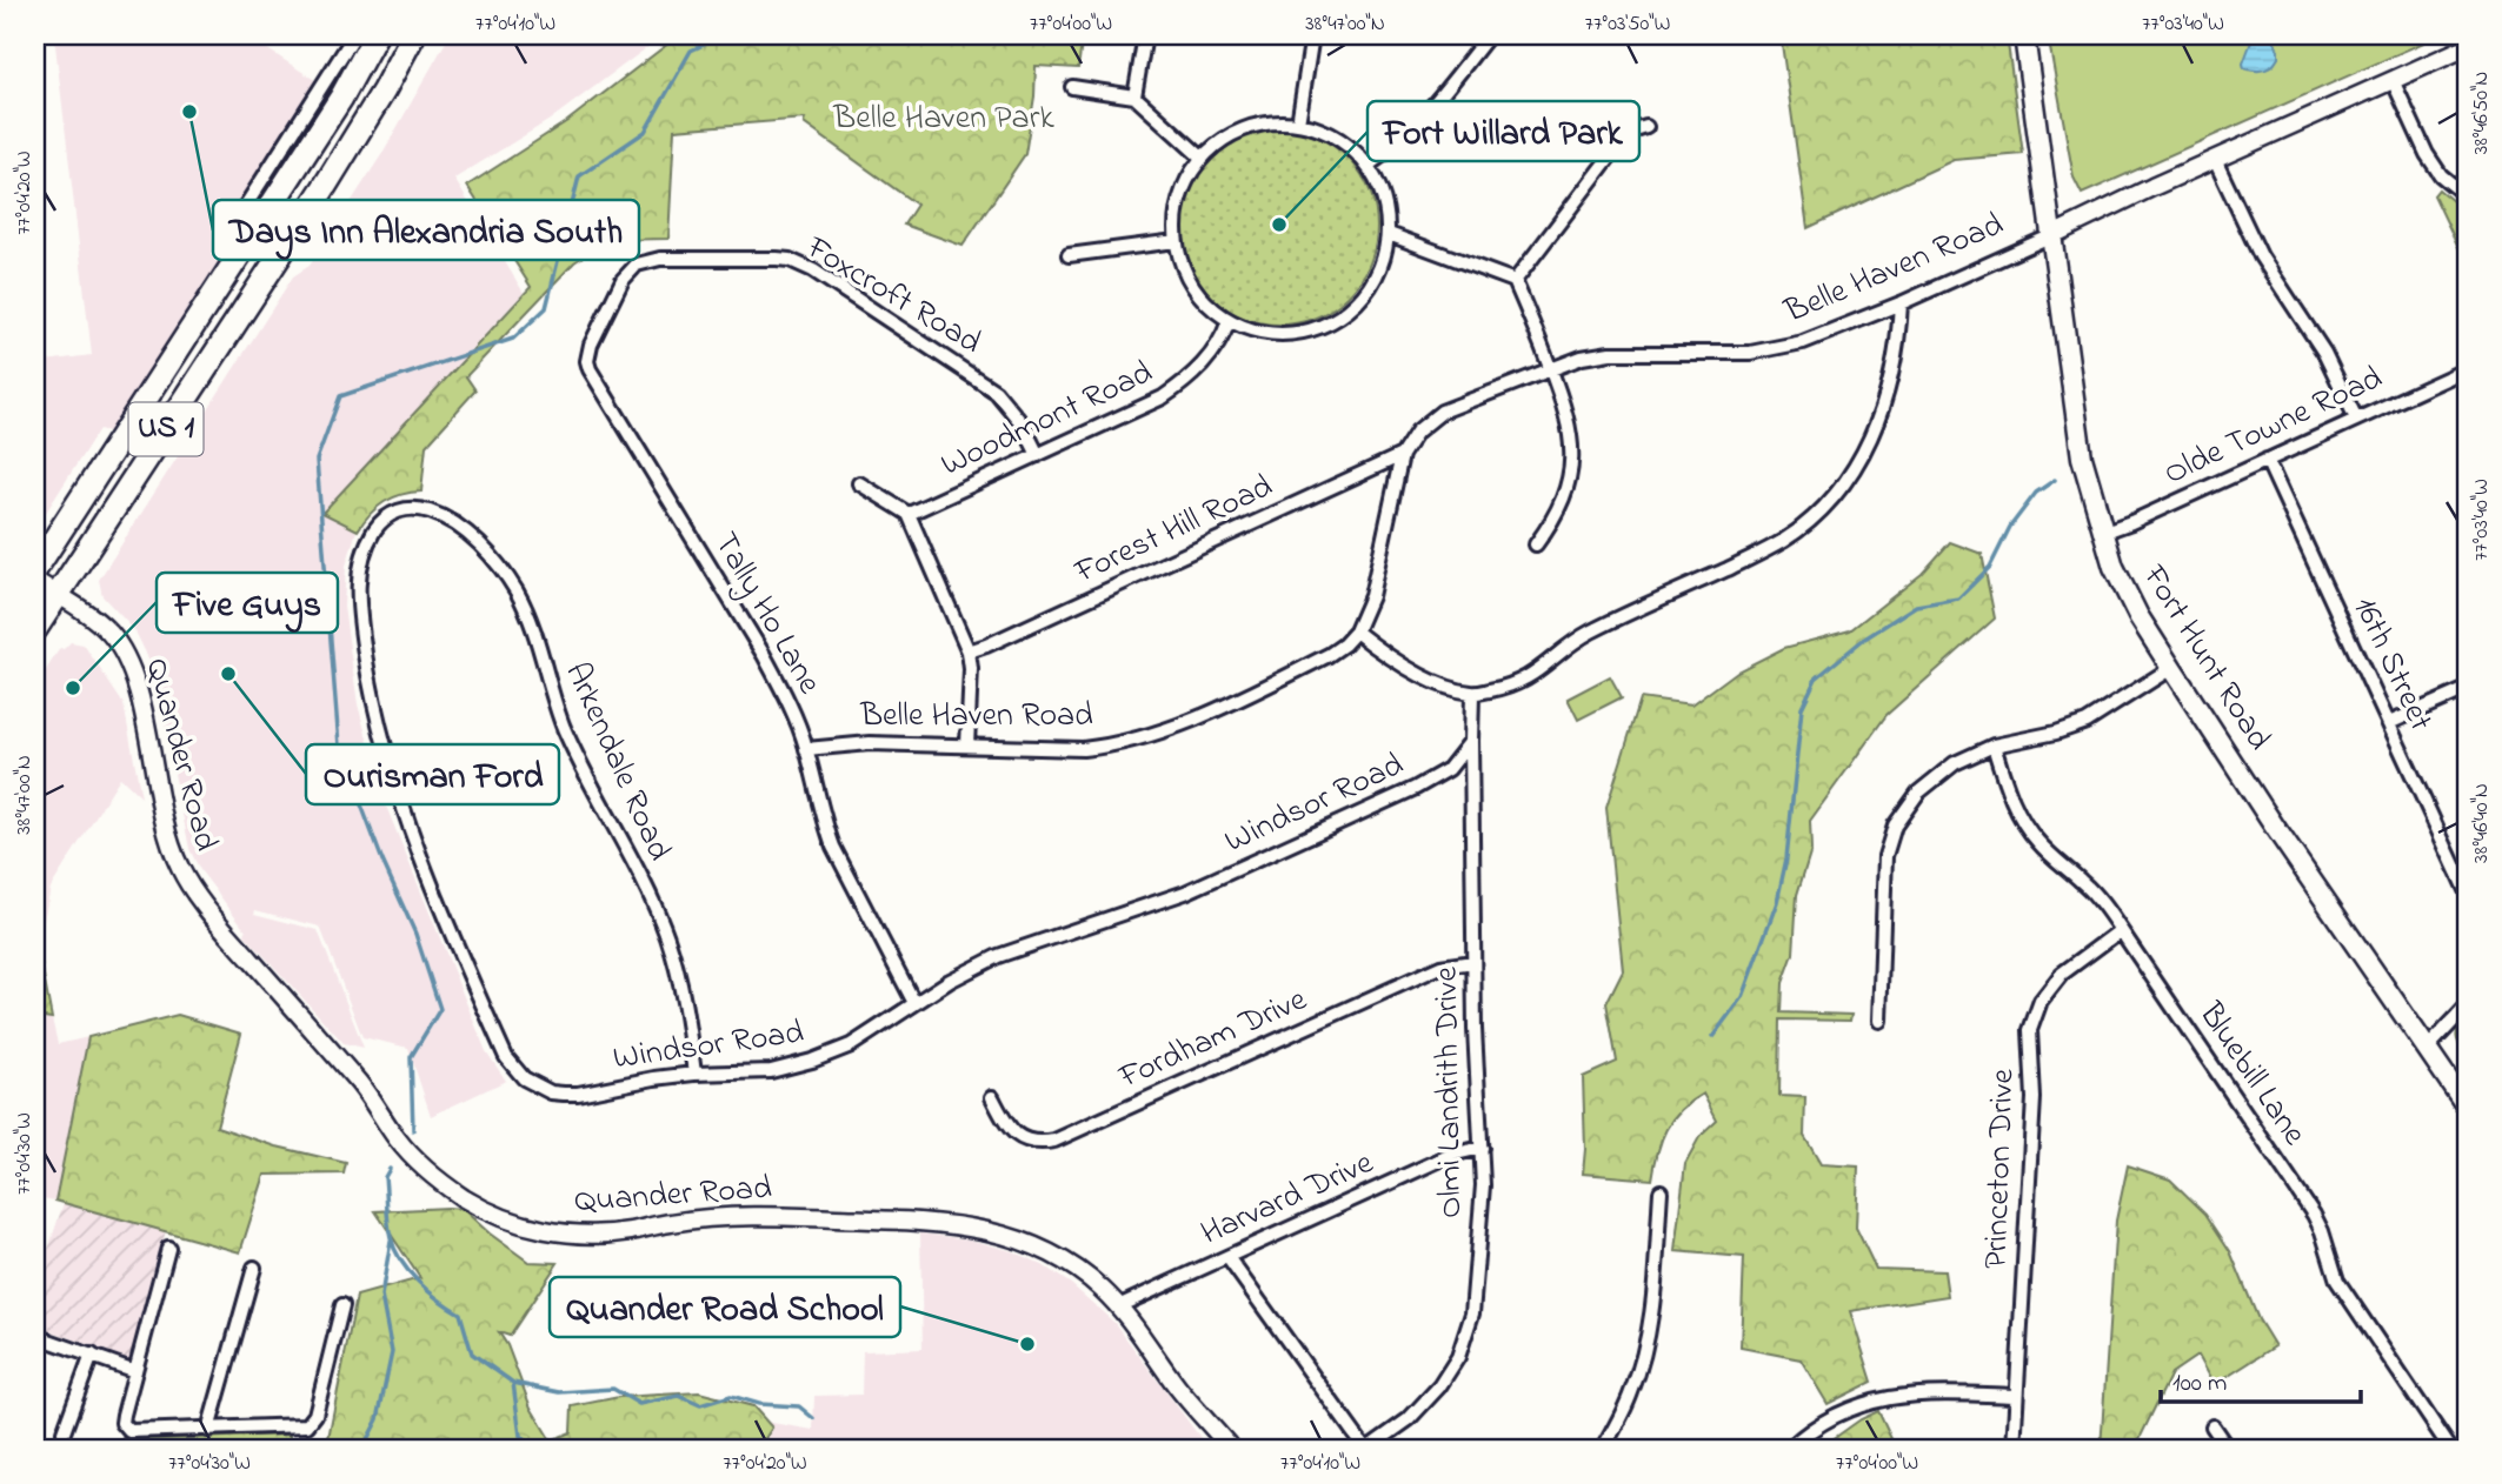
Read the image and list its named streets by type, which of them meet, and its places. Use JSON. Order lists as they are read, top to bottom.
{
  "streets": {
    "highway": ["US 1"],
    "main road": ["Fort Hunt Road"],
    "street": [
      "Belle Haven Road",
      "Foxcroft Road",
      "Woodmont Road",
      "Olde Towne Road",
      "Forest Hill Road",
      "Tally Ho Lane",
      "16th Street",
      "Quander Road",
      "Arkendale Road",
      "Windsor Road",
      "Fordham Drive",
      "Bluebill Lane",
      "Olmi Landrith Drive",
      "Princeton Drive",
      "Harvard Drive"
    ]
  },
  "crossings": [
    ["Belle Haven Road", "Forest Hill Road"],
    ["Belle Haven Road", "Tally Ho Lane"],
    ["Belle Haven Road", "Fort Hunt Road"],
    ["Foxcroft Road", "Woodmont Road"],
    ["Foxcroft Road", "Tally Ho Lane"],
    ["Olde Towne Road", "Fort Hunt Road"],
    ["Olde Towne Road", "16th Street"],
    ["US 1", "Quander Road"],
    ["Tally Ho Lane", "Windsor Road"],
    ["Quander Road", "Harvard Drive"],
    ["Arkendale Road", "Windsor Road"],
    ["Windsor Road", "Olmi Landrith Drive"],
    ["Fordham Drive", "Olmi Landrith Drive"],
    ["Bluebill Lane", "Princeton Drive"],
    ["Olmi Landrith Drive", "Harvard Drive"]
  ],
  "parks": ["Belle Haven Park"],
  "places": [
    "Days Inn Alexandria South",
    "Fort Willard Park",
    "Ourisman Ford",
    "Five Guys",
    "Quander Road School"
  ],
  "scale_bar": "100 m",
  "coordinates": [
    "77°04'10\"W",
    "77°04'00\"W",
    "38°47'00\"N",
    "77°03'50\"W",
    "77°03'40\"W",
    "38°46'50\"N",
    "77°04'20\"W",
    "38°46'40\"N",
    "77°04'30\"W"
  ]
}
